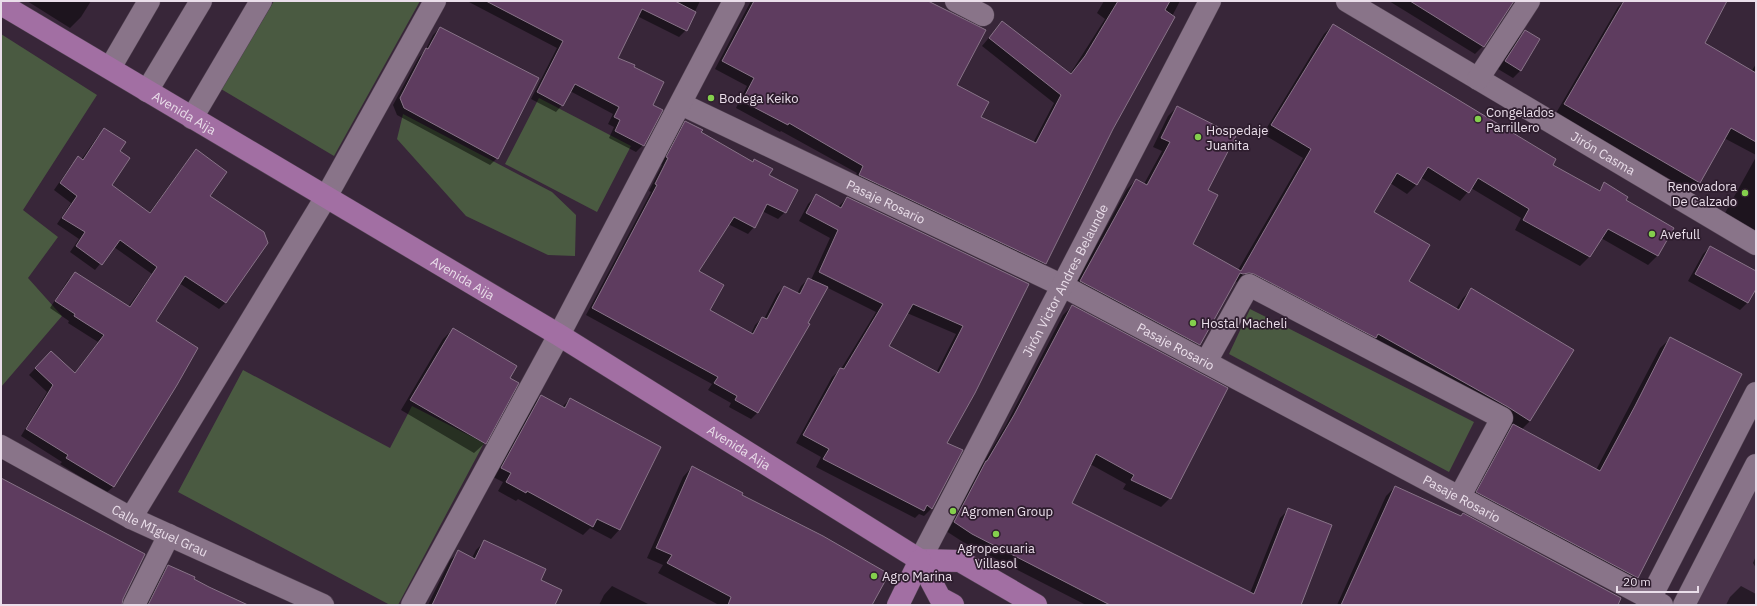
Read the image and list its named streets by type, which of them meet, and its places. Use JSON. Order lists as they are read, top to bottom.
{
  "streets": {
    "main road": ["Avenida Aija"],
    "street": [
      "Jirón Casma",
      "Pasaje Rosario",
      "Jirón Victor Andres Belaunde",
      "Calle MIguel Grau"
    ]
  },
  "crossings": [
    ["Avenida Aija", "Jirón Victor Andres Belaunde"],
    ["Pasaje Rosario", "Jirón Victor Andres Belaunde"]
  ],
  "places": [
    "Bodega Keiko",
    "Congelados Parrillero",
    "Hospedaje Juanita",
    "Renovadora De Calzado",
    "Avefull",
    "Hostal Macheli",
    "Agromen Group",
    "Agropecuaria Villasol",
    "Agro Marina"
  ],
  "scale_bar": "20 m"
}
